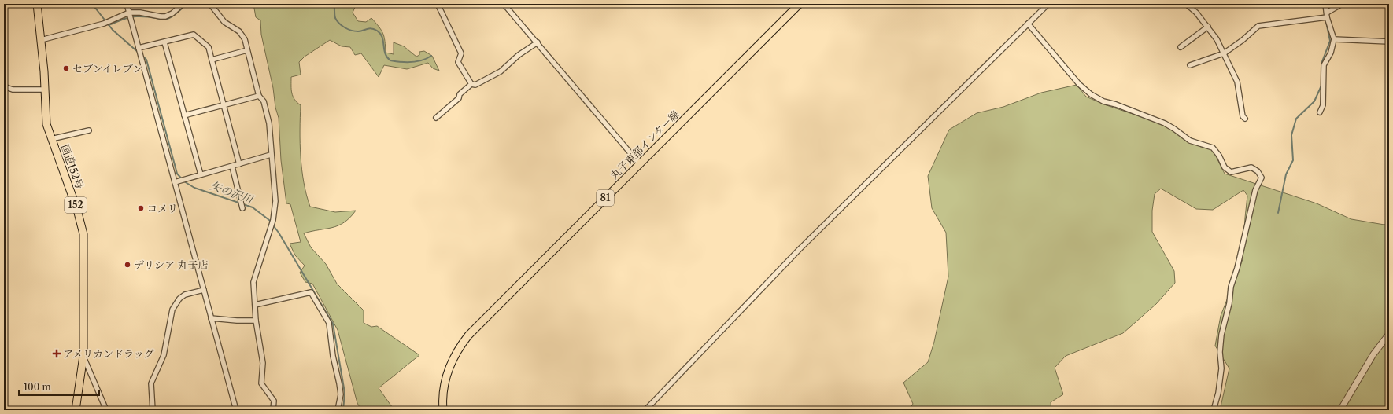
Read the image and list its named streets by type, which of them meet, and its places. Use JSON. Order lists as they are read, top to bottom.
{
  "streets": {
    "main road": [
      "丸子東部インター線",
      "国道152号",
      "81",
      "152"
    ]
  },
  "water": ["矢の沢川"],
  "places": {
    "other": ["セブンイレブン", "コメリ", "デリシア 丸子店"],
    "health": ["アメリカンドラッグ"]
  },
  "scale_bar": "100 m"
}
